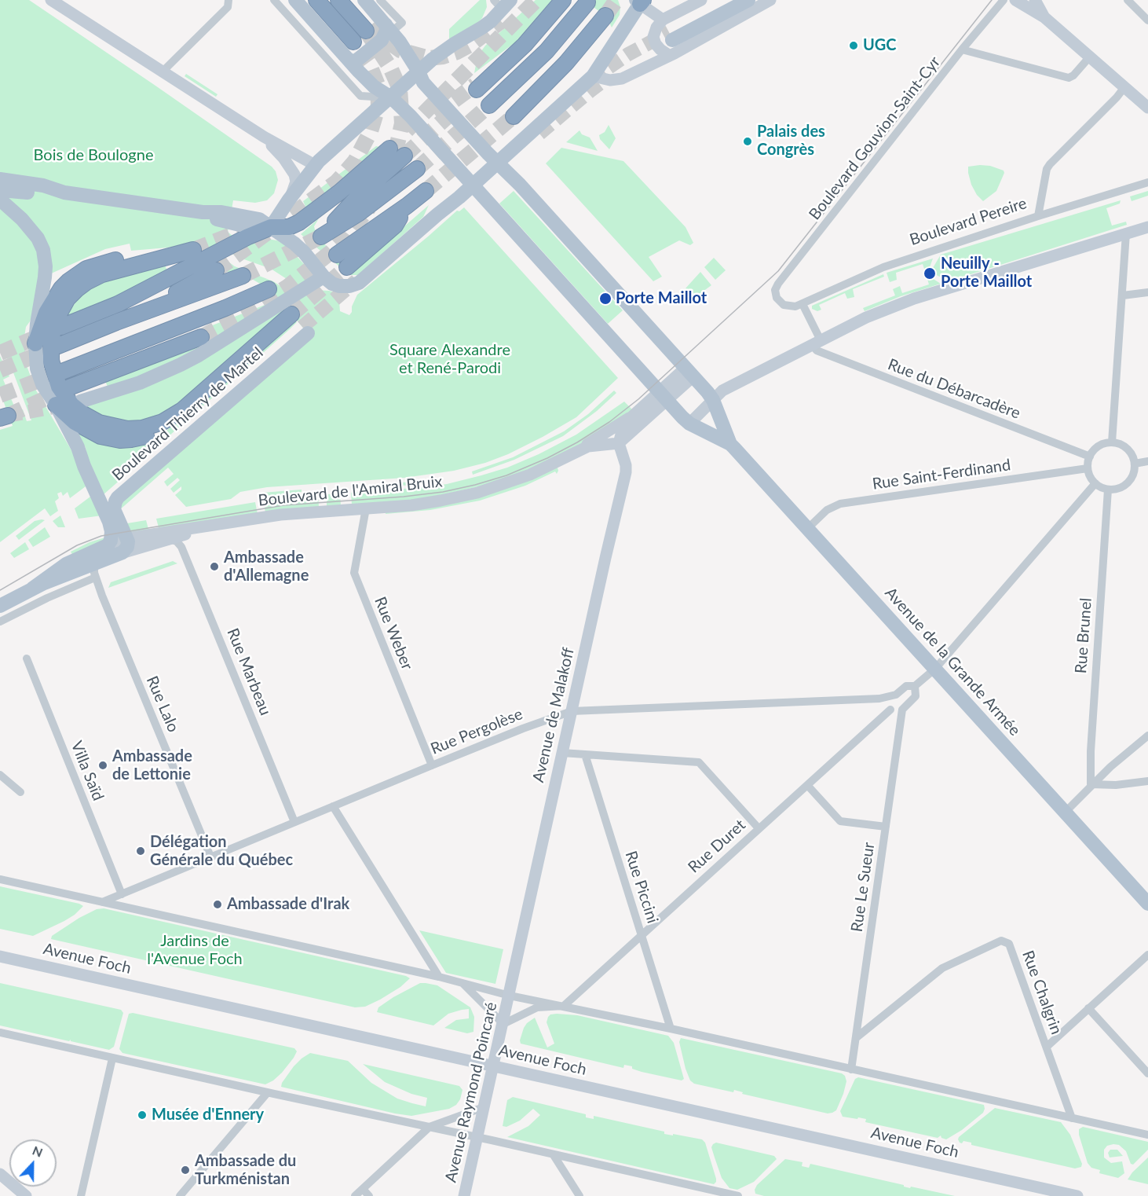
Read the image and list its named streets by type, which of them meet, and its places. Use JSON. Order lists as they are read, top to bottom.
{
  "streets": {
    "main road": ["Boulevard Thierry de Martel", "Boulevard de l'Amiral Bruix", "Avenue de la Grande Armée"],
    "street": [
      "Boulevard Gouvion-Saint-Cyr",
      "Boulevard Pereire",
      "Rue du Débarcadère",
      "Rue Saint-Ferdinand",
      "Rue Weber",
      "Rue Brunel",
      "Rue Marbeau",
      "Rue Lalo",
      "Avenue de Malakoff",
      "Rue Pergolèse",
      "Villa Saïd",
      "Rue Duret",
      "Rue Piccini",
      "Rue Le Sueur",
      "Avenue Foch",
      "Rue Chalgrin",
      "Avenue Raymond Poincaré"
    ]
  },
  "crossings": [
    ["Boulevard Gouvion-Saint-Cyr", "Boulevard Pereire"],
    ["Rue du Débarcadère", "Rue Saint-Ferdinand"],
    ["Rue du Débarcadère", "Rue Brunel"],
    ["Boulevard Thierry de Martel", "Boulevard de l'Amiral Bruix"],
    ["Rue Saint-Ferdinand", "Rue Brunel"],
    ["Rue Saint-Ferdinand", "Avenue de la Grande Armée"],
    ["Boulevard de l'Amiral Bruix", "Rue Weber"],
    ["Boulevard de l'Amiral Bruix", "Rue Marbeau"],
    ["Boulevard de l'Amiral Bruix", "Rue Lalo"],
    ["Boulevard de l'Amiral Bruix", "Avenue de Malakoff"],
    ["Rue Weber", "Rue Pergolèse"],
    ["Rue Marbeau", "Rue Pergolèse"],
    ["Rue Lalo", "Rue Pergolèse"],
    ["Avenue de Malakoff", "Rue Pergolèse"],
    ["Avenue de Malakoff", "Avenue Foch"],
    ["Avenue de Malakoff", "Avenue Raymond Poincaré"],
    ["Rue Pergolèse", "Villa Saïd"],
    ["Rue Pergolèse", "Rue Le Sueur"],
    ["Rue Pergolèse", "Avenue Foch"],
    ["Rue Duret", "Rue Piccini"],
    ["Rue Duret", "Avenue Foch"],
    ["Rue Piccini", "Avenue Foch"],
    ["Rue Le Sueur", "Avenue Foch"],
    ["Rue Le Sueur", "Rue Chalgrin"],
    ["Avenue Foch", "Rue Chalgrin"],
    ["Avenue Foch", "Avenue Raymond Poincaré"]
  ],
  "parks": ["Bois de Boulogne", "Square Alexandre et René-Parodi", "Jardins de l'Avenue Foch"],
  "places": [
    "UGC",
    "Palais des Congrès",
    "Neuilly - Porte Maillot",
    "Porte Maillot",
    "Ambassade d'Allemagne",
    "Ambassade de Lettonie",
    "Délégation Générale du Québec",
    "Ambassade d'Irak",
    "Musée d'Ennery",
    "Ambassade du Turkménistan"
  ],
  "north": "top"
}
